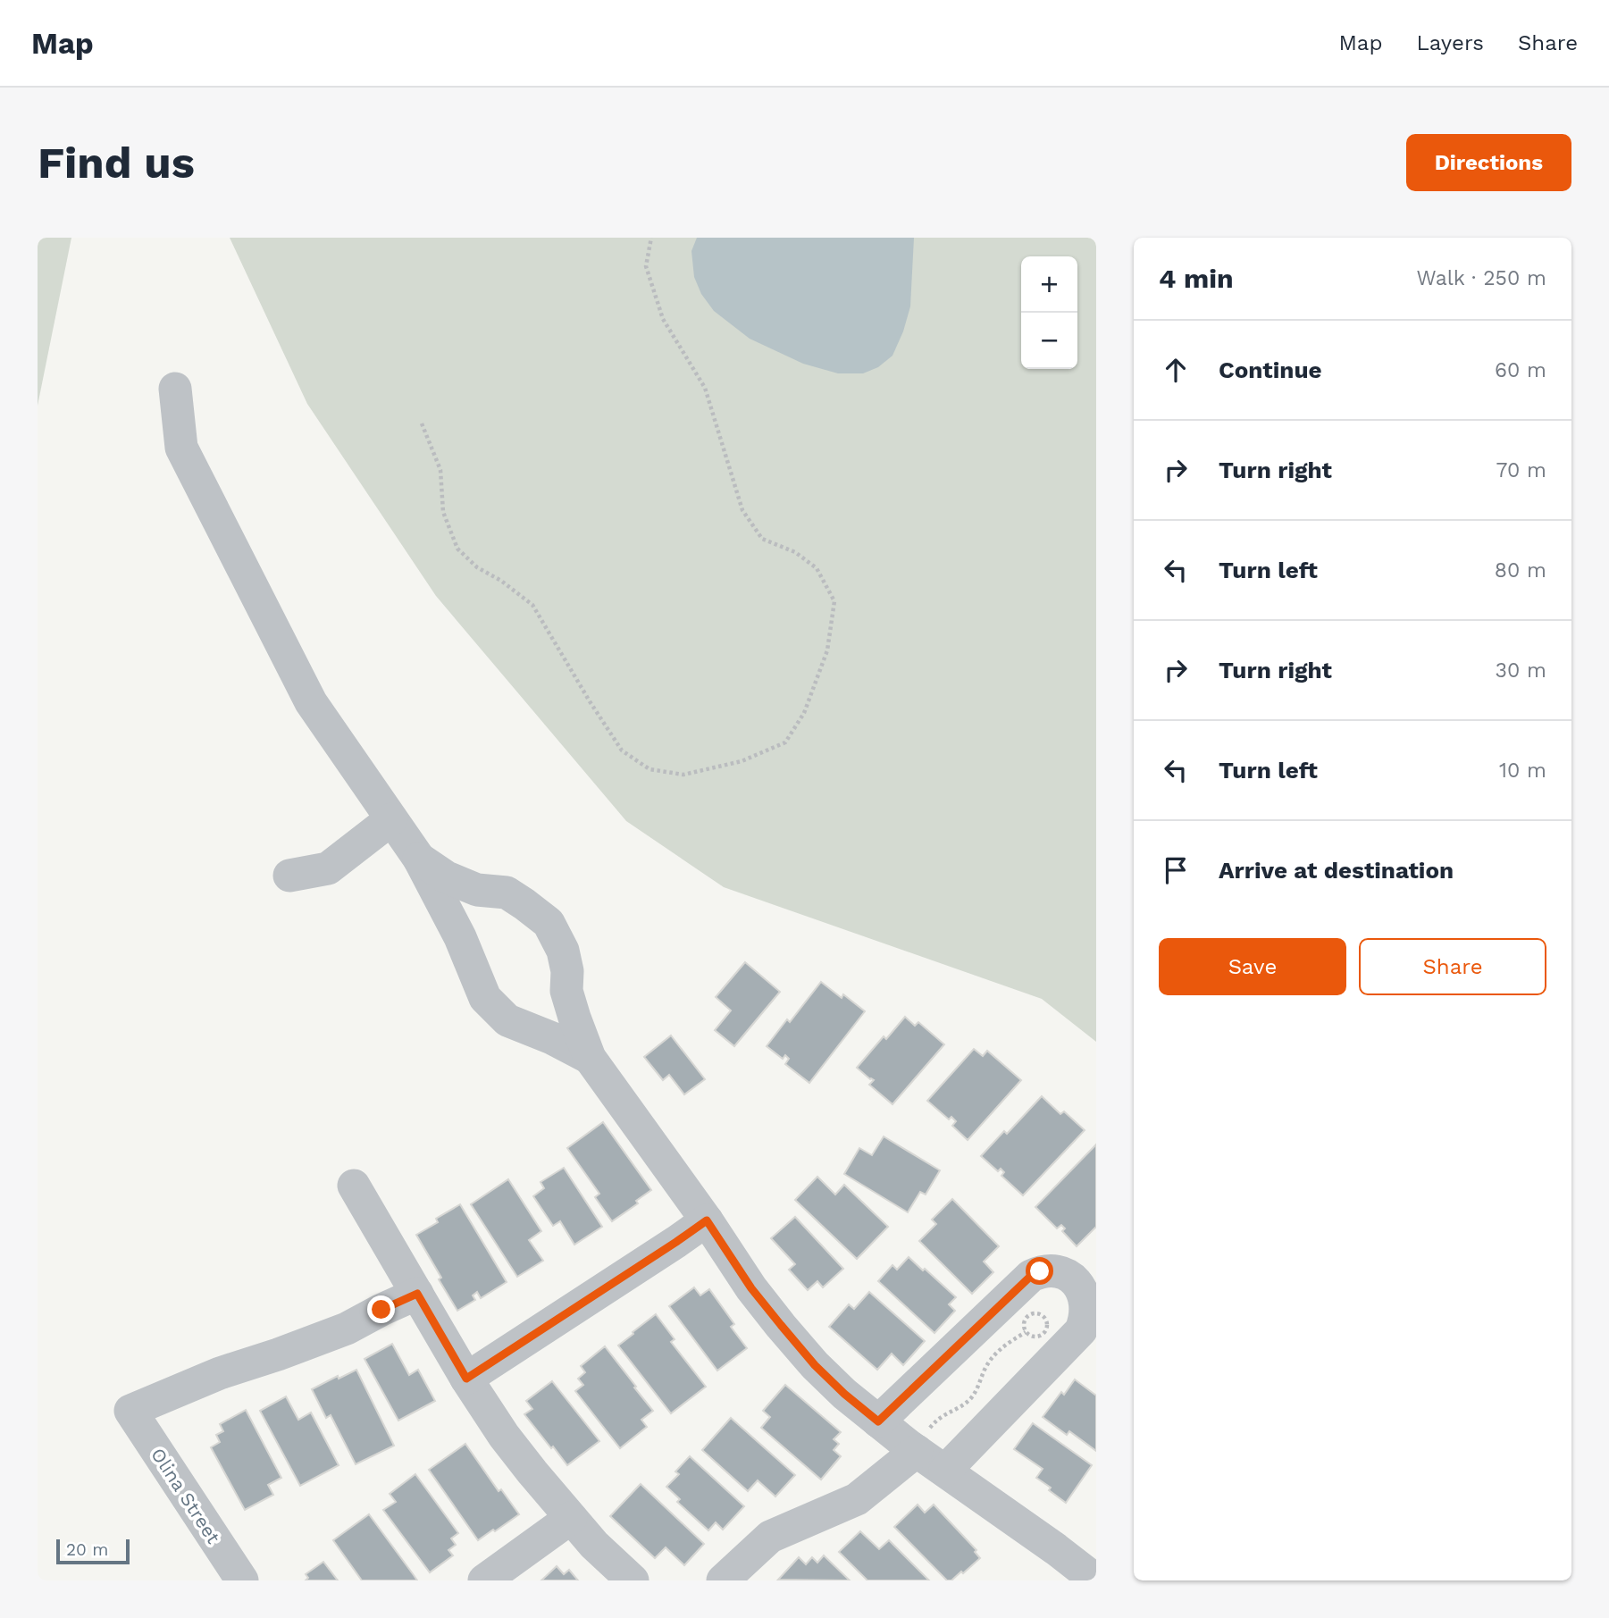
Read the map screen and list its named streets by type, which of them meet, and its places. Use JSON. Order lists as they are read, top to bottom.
{
  "streets": {
    "street": ["Olina Street"]
  },
  "scale_bar": "20 m",
  "page": {
    "header": "Map",
    "nav": ["Map", "Layers", "Share"],
    "buttons": [
      "Directions",
      ["Save", "Share"]
    ],
    "title": "Find us",
    "heading": ["4 min", "Walk · 250 m"],
    "map_buttons": ["+", "−"],
    "list": [
      ["Continue", "60 m"],
      ["Turn right", "70 m"],
      ["Turn left", "80 m"],
      ["Turn right", "30 m"],
      ["Turn left", "10 m"],
      "Arrive at destination"
    ],
    "scale": "20 m"
  }
}
